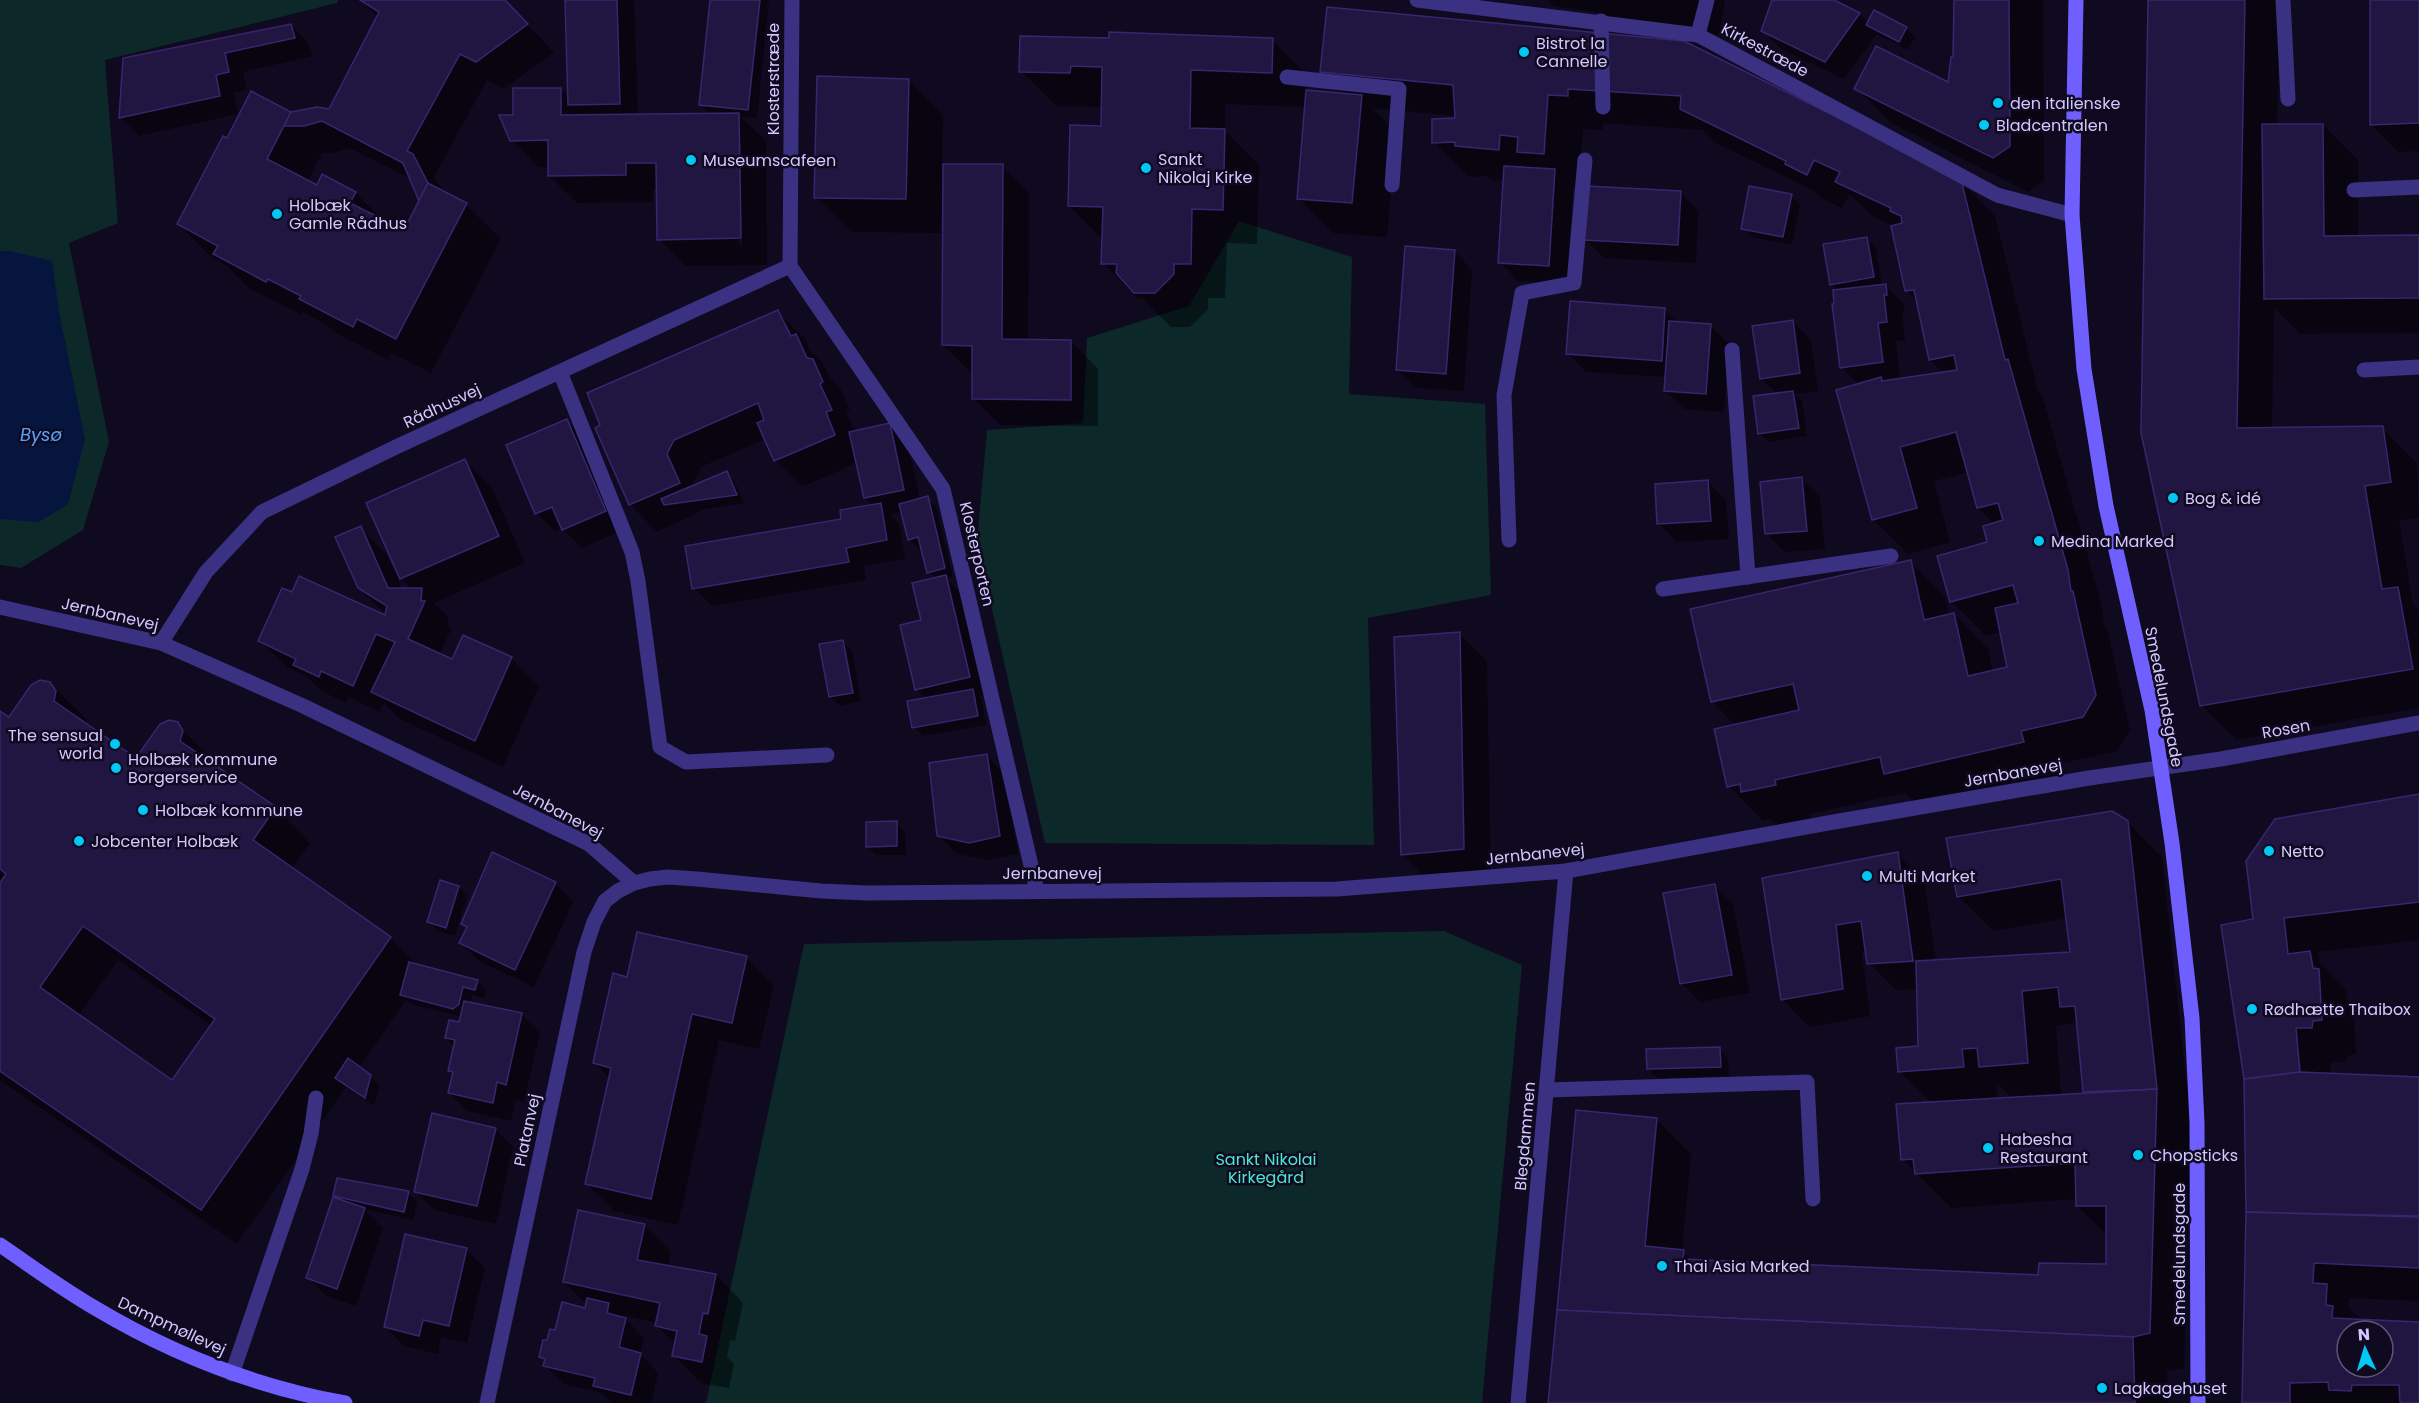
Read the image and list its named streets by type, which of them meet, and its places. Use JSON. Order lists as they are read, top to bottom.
{
  "streets": {
    "street": [
      "Kirkestræde",
      "Klosterstræde",
      "Rådhusvej",
      "Klosterporten",
      "Jernbanevej",
      "Smedelundsgade",
      "Rosen",
      "Platanvej",
      "Blegdammen",
      "Dampmøllevej"
    ]
  },
  "crossings": [
    ["Kirkestræde", "Smedelundsgade"],
    ["Klosterstræde", "Rådhusvej"],
    ["Klosterstræde", "Klosterporten"],
    ["Rådhusvej", "Klosterporten"],
    ["Rådhusvej", "Jernbanevej"],
    ["Klosterporten", "Jernbanevej"],
    ["Jernbanevej", "Smedelundsgade"],
    ["Jernbanevej", "Rosen"],
    ["Jernbanevej", "Platanvej"],
    ["Jernbanevej", "Blegdammen"],
    ["Smedelundsgade", "Rosen"]
  ],
  "water": ["Bysø"],
  "parks": ["Sankt Nikolai Kirkegård"],
  "places": [
    "Bistrot la Cannelle",
    "den italienske",
    "Bladcentralen",
    "Museumscafeen",
    "Sankt Nikolaj Kirke",
    "Holbæk Gamle Rådhus",
    "Bog & idé",
    "Medina Marked",
    "The sensual world",
    "Holbæk Kommune Borgerservice",
    "Holbæk kommune",
    "Jobcenter Holbæk",
    "Netto",
    "Multi Market",
    "Rødhætte Thaibox",
    "Habesha Restaurant",
    "Chopsticks",
    "Thai Asia Marked",
    "Lagkagehuset"
  ],
  "north": "top"
}
